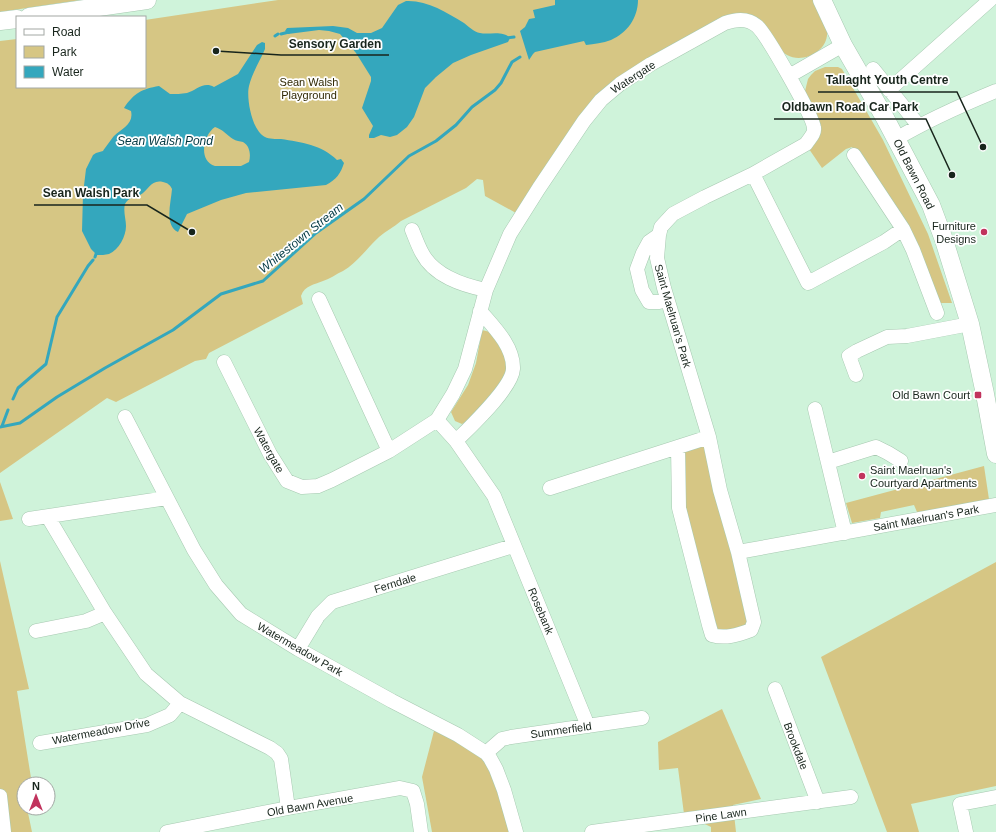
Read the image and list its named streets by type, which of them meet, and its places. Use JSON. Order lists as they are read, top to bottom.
{
  "streets": {
    "main road": ["Old Bawn Road"],
    "street": [
      "Watergate",
      "Saint Maelruan's Park",
      "Ferndale",
      "Rosebank",
      "Watermeadow Park",
      "Summerfield",
      "Watermeadow Drive",
      "Brookdale",
      "Old Bawn Avenue",
      "Pine Lawn"
    ]
  },
  "crossings": [
    ["Watergate", "Saint Maelruan's Park"],
    ["Ferndale", "Rosebank"],
    ["Ferndale", "Watermeadow Park"],
    ["Rosebank", "Summerfield"],
    ["Watermeadow Park", "Summerfield"],
    ["Brookdale", "Pine Lawn"]
  ],
  "water": ["Sean Walsh Pond", "Whitestown Stream"],
  "parks": ["Sean Walsh Playground"],
  "places": {
    "other": [
      "Sensory Garden",
      "Tallaght Youth Centre",
      "Oldbawn Road Car Park",
      "Sean Walsh Park",
      "Furniture Designs",
      "Saint Maelruan's Courtyard Apartments"
    ],
    "transit": ["Old Bawn Court"]
  },
  "legend": ["Road", "Park", "Water"],
  "north": "top"
}
